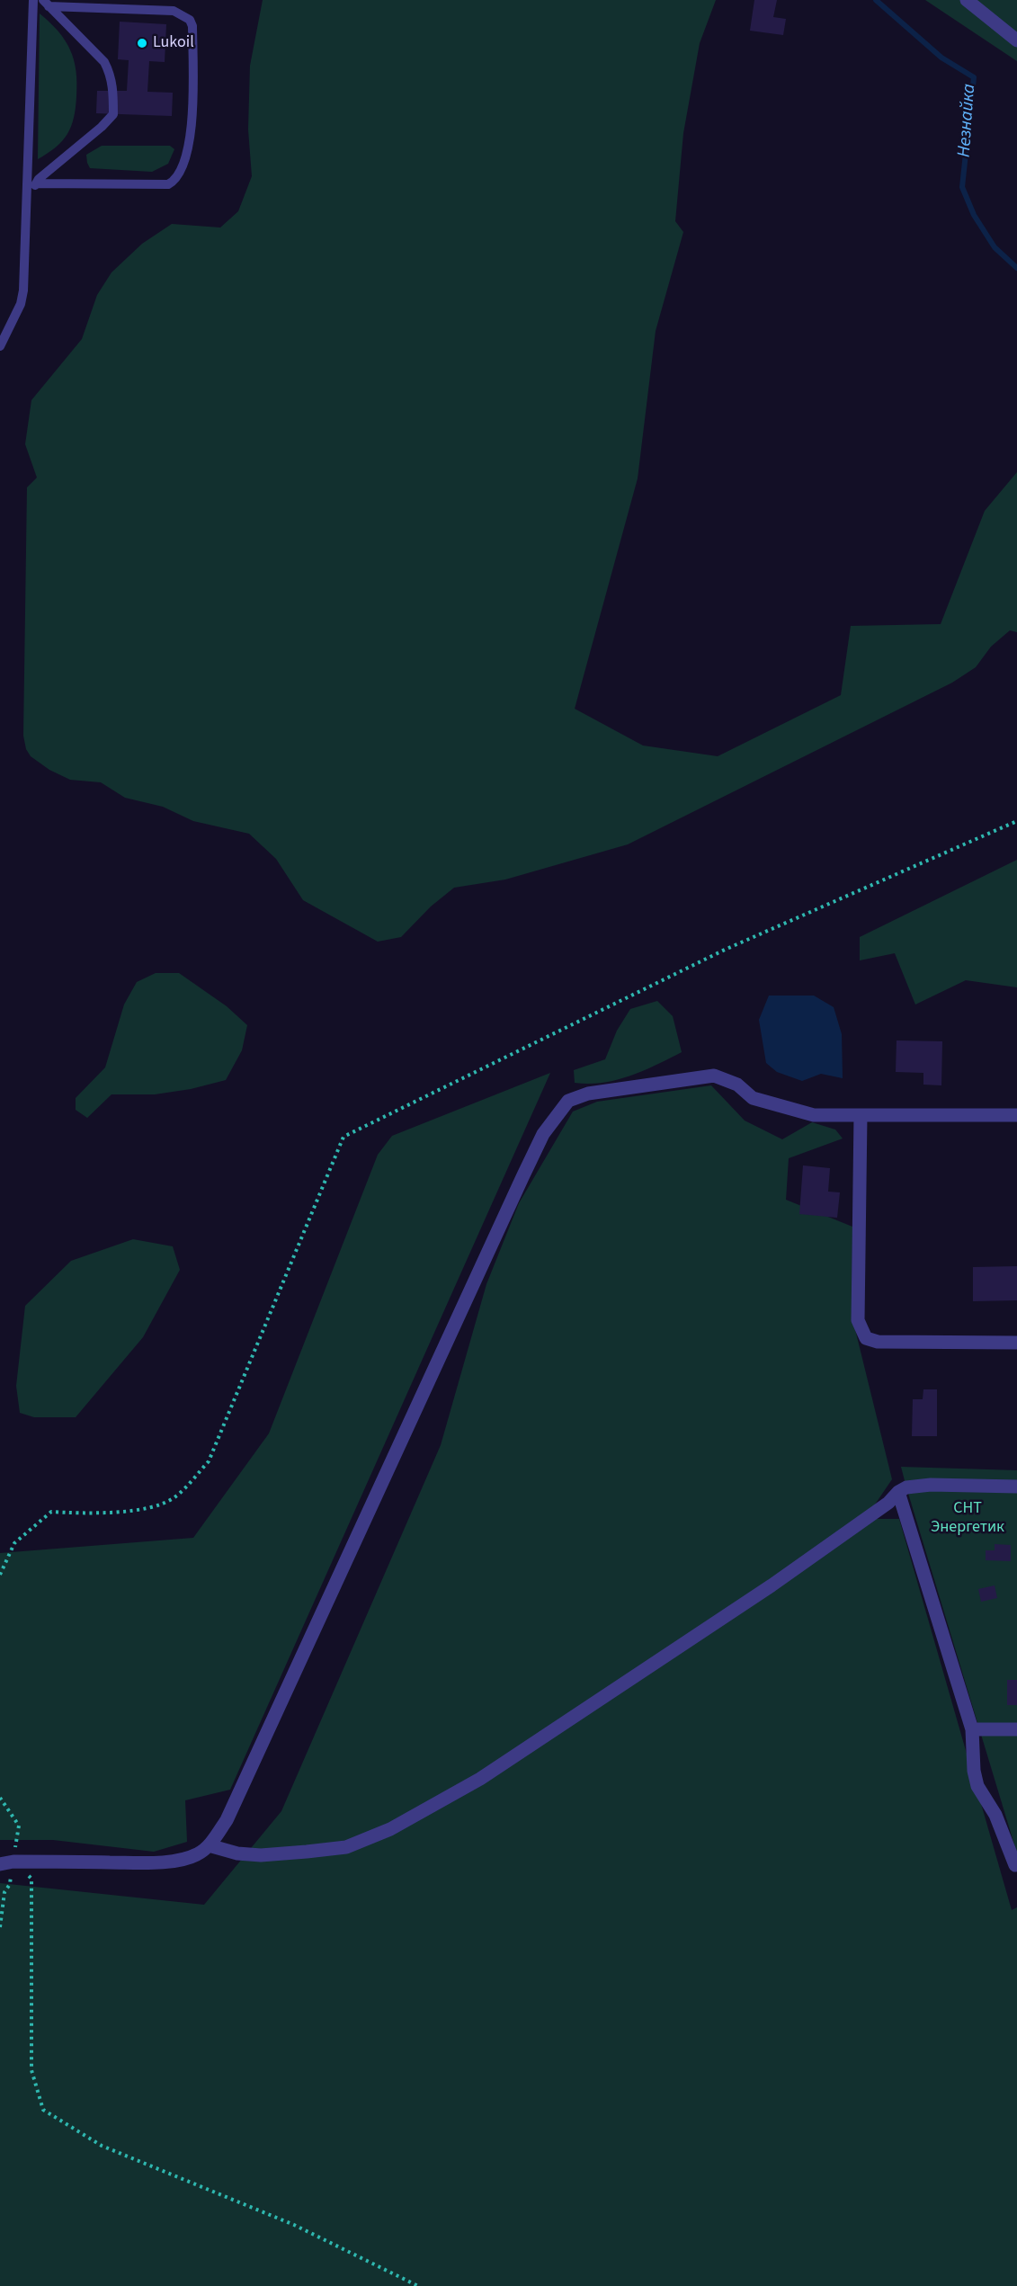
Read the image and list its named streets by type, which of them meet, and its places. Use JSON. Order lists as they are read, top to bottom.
{
  "water": ["Незнайка"],
  "parks": ["СНТ Энергетик"],
  "places": ["Lukoil"]
}
